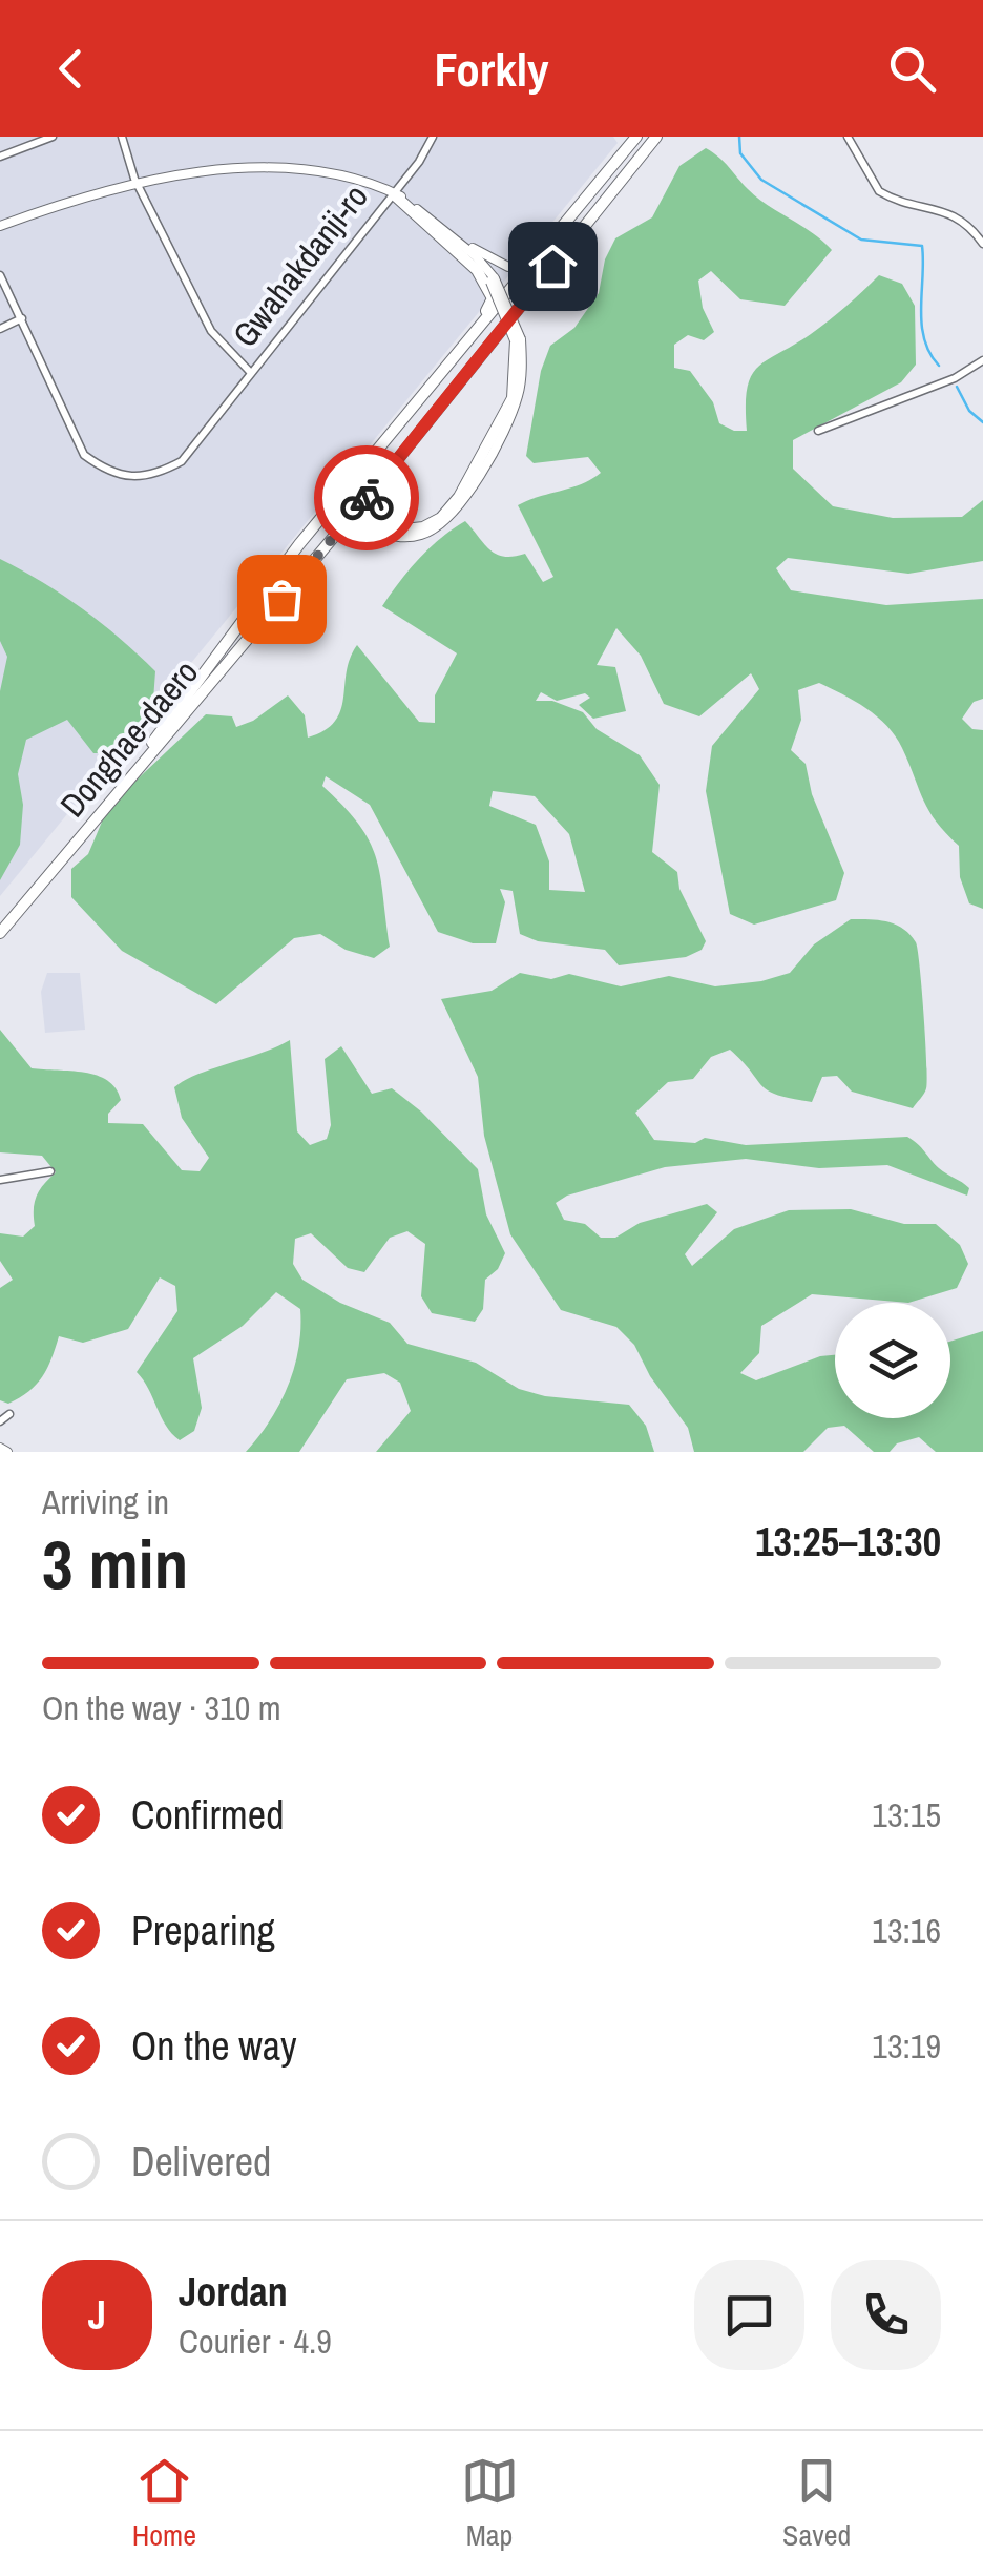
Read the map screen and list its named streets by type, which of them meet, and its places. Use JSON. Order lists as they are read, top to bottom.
{
  "streets": {
    "highway": ["Donghae-daero"],
    "street": ["Gwahakdanji-ro"]
  },
  "page": {
    "header": "Forkly",
    "heading": ["3 min", "Arriving in", "13:25–13:30"],
    "panel": ["Jordan", "Courier · 4.9"],
    "bar": "On the way · 310 m",
    "list": [
      ["Confirmed", "13:15"],
      ["Preparing", "13:16"],
      ["On the way", "13:19"],
      "Delivered"
    ],
    "round": "J",
    "tabs": ["Home", "Map", "Saved"]
  }
}
